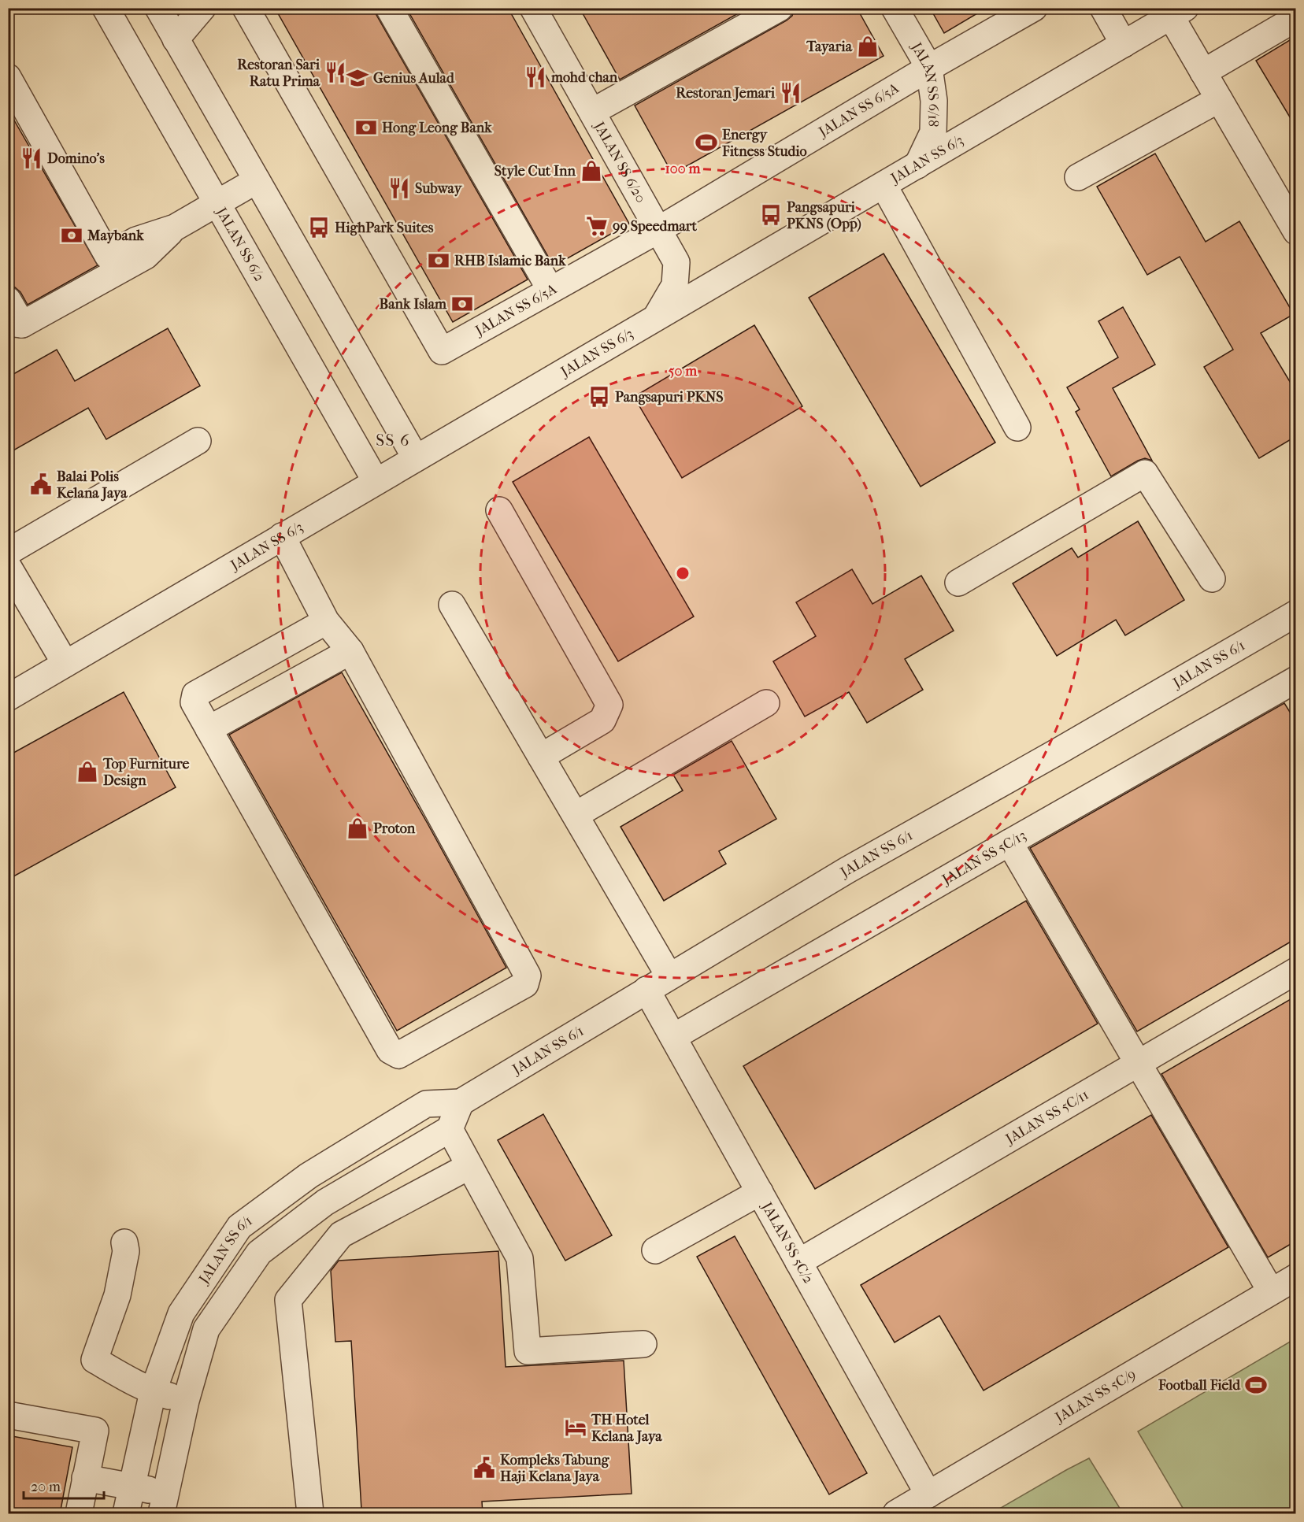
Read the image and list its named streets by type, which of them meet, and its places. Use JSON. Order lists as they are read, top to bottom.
{
  "streets": {
    "street": [
      "JALAN SS 6/18",
      "JALAN SS 6/5A",
      "JALAN SS 6/3",
      "JALAN SS 6/20",
      "JALAN SS 6/2",
      "JALAN SS 6/1",
      "JALAN SS 5C/13",
      "JALAN SS 5C/11",
      "JALAN SS 5C/2",
      "JALAN SS 5C/9"
    ]
  },
  "crossings": [
    ["JALAN SS 6/18", "JALAN SS 6/5A"],
    ["JALAN SS 6/18", "JALAN SS 6/3"],
    ["JALAN SS 6/5A", "JALAN SS 6/20"],
    ["JALAN SS 6/3", "JALAN SS 6/20"],
    ["JALAN SS 6/3", "JALAN SS 6/2"],
    ["JALAN SS 6/1", "JALAN SS 5C/2"],
    ["JALAN SS 5C/13", "JALAN SS 5C/2"],
    ["JALAN SS 5C/11", "JALAN SS 5C/2"],
    ["JALAN SS 5C/2", "JALAN SS 5C/9"]
  ],
  "districts": ["SS 6"],
  "places": {
    "shop": [
      "Tayaria",
      "Style Cut Inn",
      "Top Furniture Design",
      "Proton"
    ],
    "restaurant": [
      "Restoran Sari Ratu Prima",
      "mohd chan",
      "Restoran Jemari",
      "Domino's",
      "Subway"
    ],
    "school or university": ["Genius Aulad"],
    "bank": [
      "Hong Leong Bank",
      "Maybank",
      "RHB Islamic Bank",
      "Bank Islam"
    ],
    "sports": ["Energy Fitness Studio", "Football Field"],
    "bus stop": ["Pangsapuri PKNS (Opp)", "HighPark Suites", "Pangsapuri PKNS"],
    "supermarket": ["99 Speedmart"],
    "public building": ["Balai Polis Kelana Jaya", "Kompleks Tabung Haji Kelana Jaya"],
    "hotel": ["TH Hotel Kelana Jaya"]
  },
  "scale_bar": "20 m",
  "rings": ["100 m", "50 m"]
}
